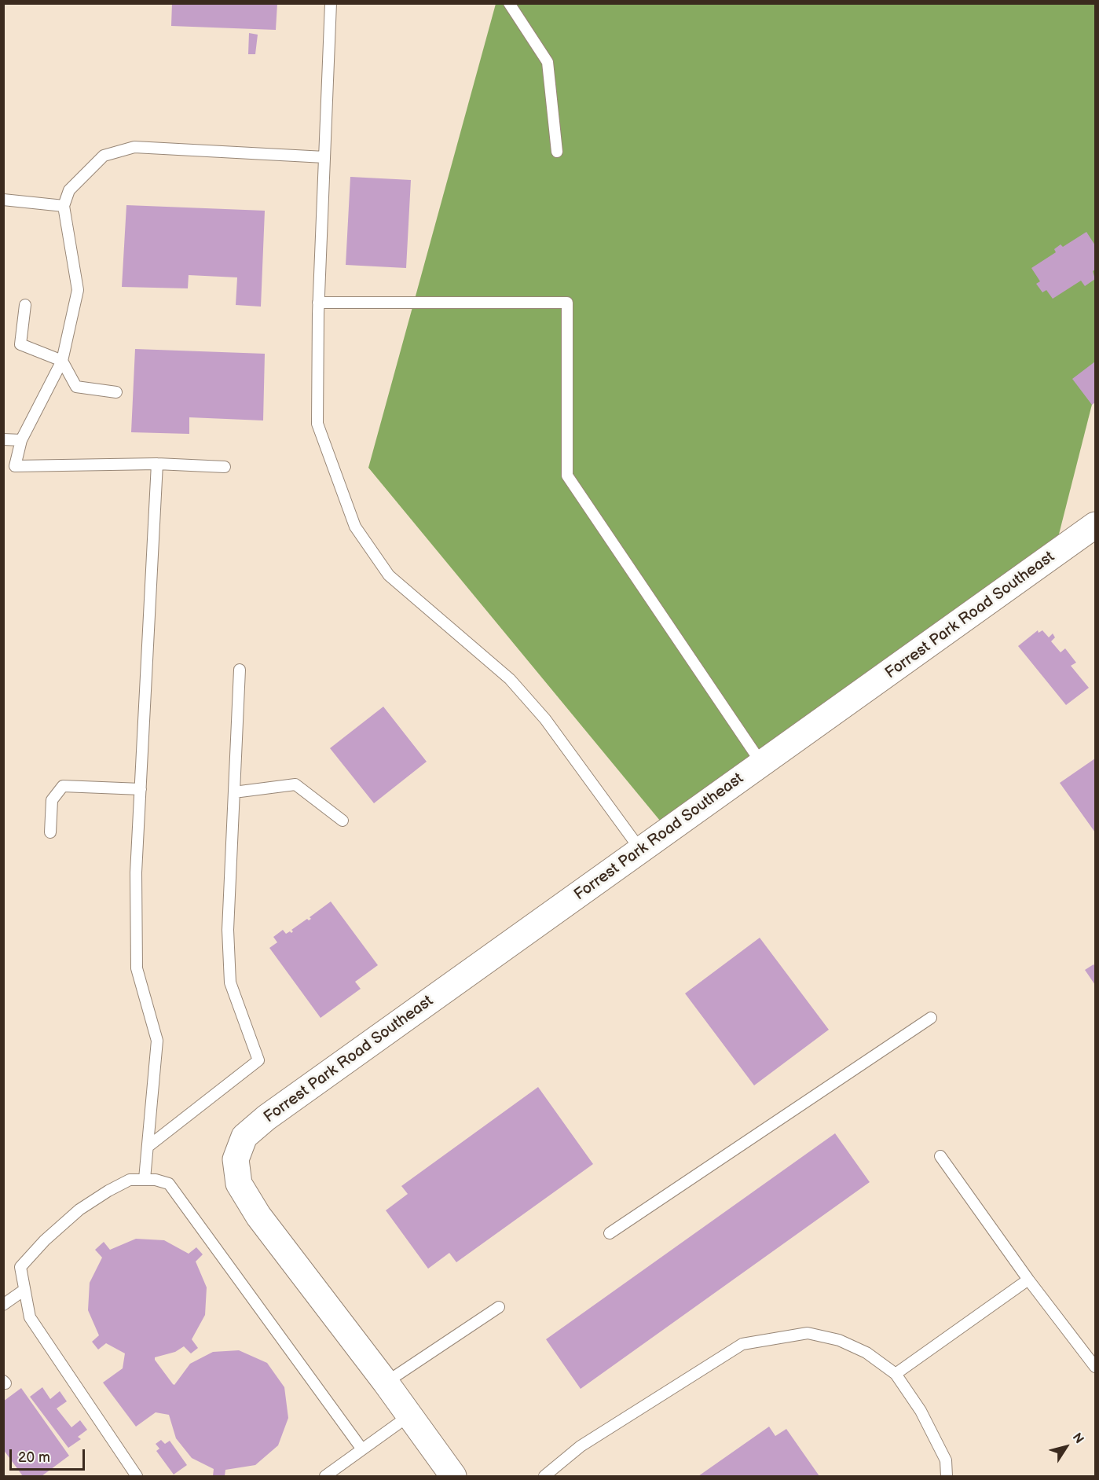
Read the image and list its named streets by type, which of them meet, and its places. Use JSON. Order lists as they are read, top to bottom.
{
  "streets": {
    "street": ["Forrest Park Road Southeast"]
  },
  "scale_bar": "20 m",
  "north": "top right"
}
